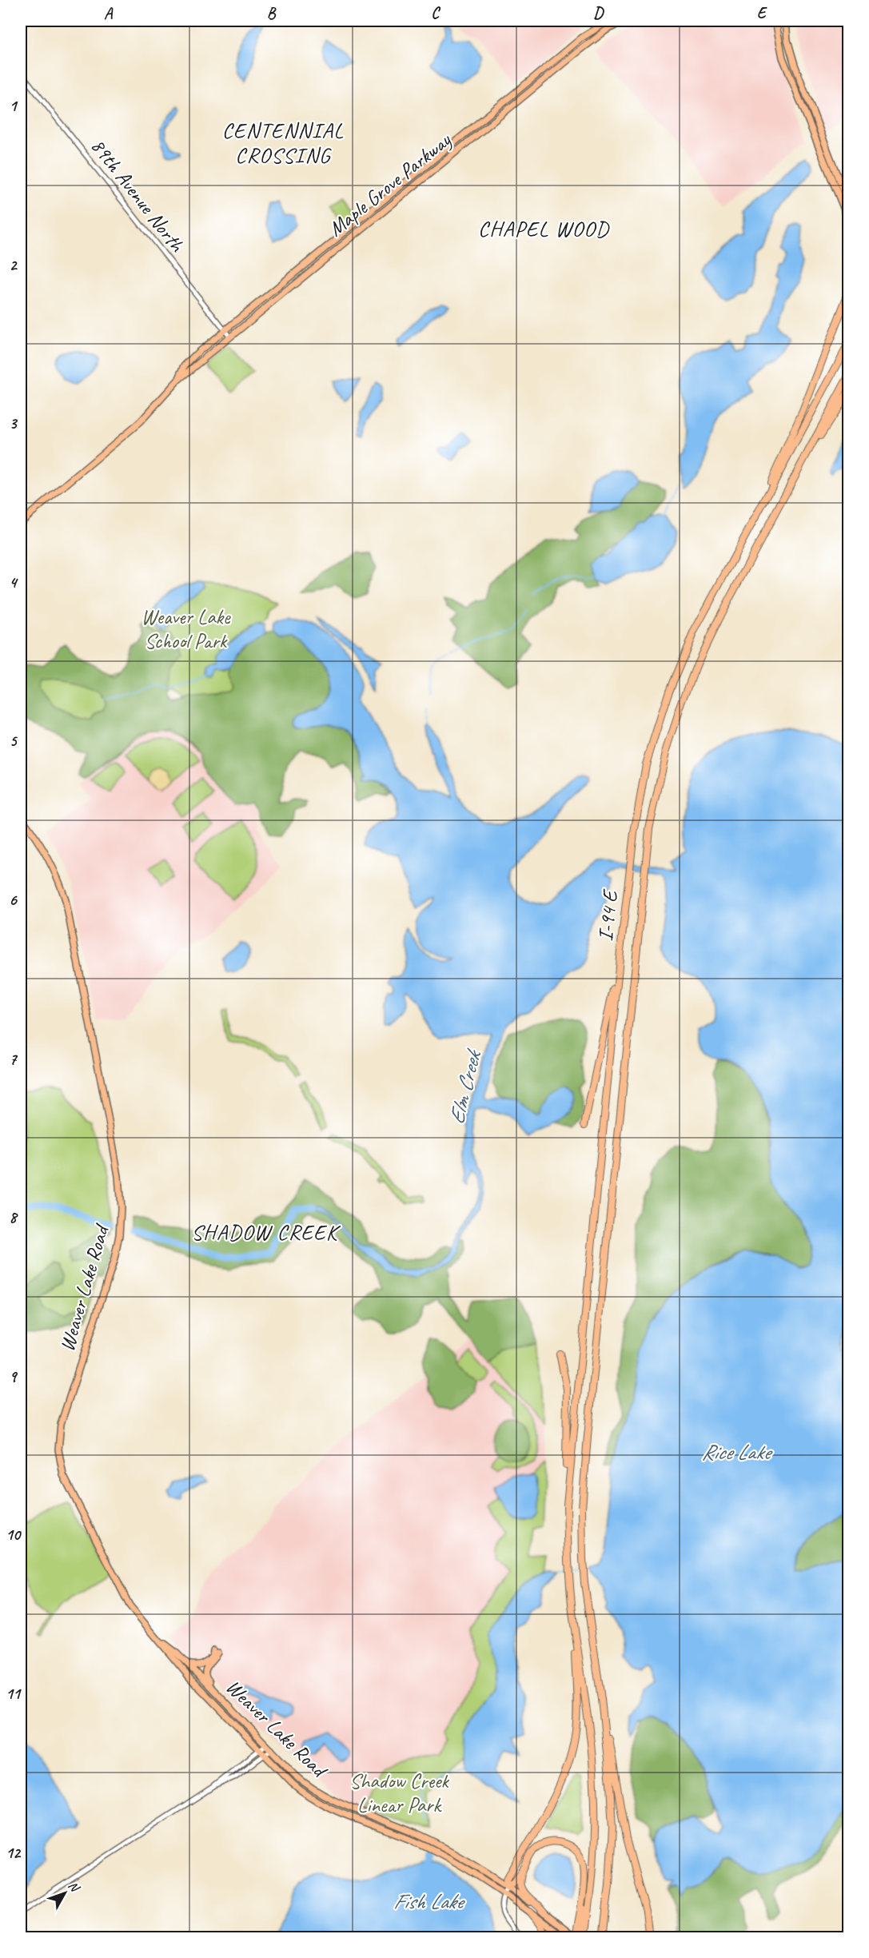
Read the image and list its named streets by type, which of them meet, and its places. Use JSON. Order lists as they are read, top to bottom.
{
  "streets": {
    "highway": ["I-94 E"],
    "main road": ["Maple Grove Parkway", "Weaver Lake Road"],
    "street": ["89th Avenue North"]
  },
  "crossings": [
    ["Maple Grove Parkway", "89th Avenue North"]
  ],
  "districts": ["CENTENNIAL CROSSING", "CHAPEL WOOD", "SHADOW CREEK"],
  "water": ["Elm Creek", "Rice Lake", "Fish Lake"],
  "parks": ["Weaver Lake School Park", "Shadow Creek Linear Park"],
  "north": "top right",
  "grid": {
    "columns": [
      "A",
      "B",
      "C",
      "D",
      "E"
    ],
    "rows": [
      "1",
      "2",
      "3",
      "4",
      "5",
      "6",
      "7",
      "8",
      "9",
      "10",
      "11",
      "12"
    ]
  }
}
